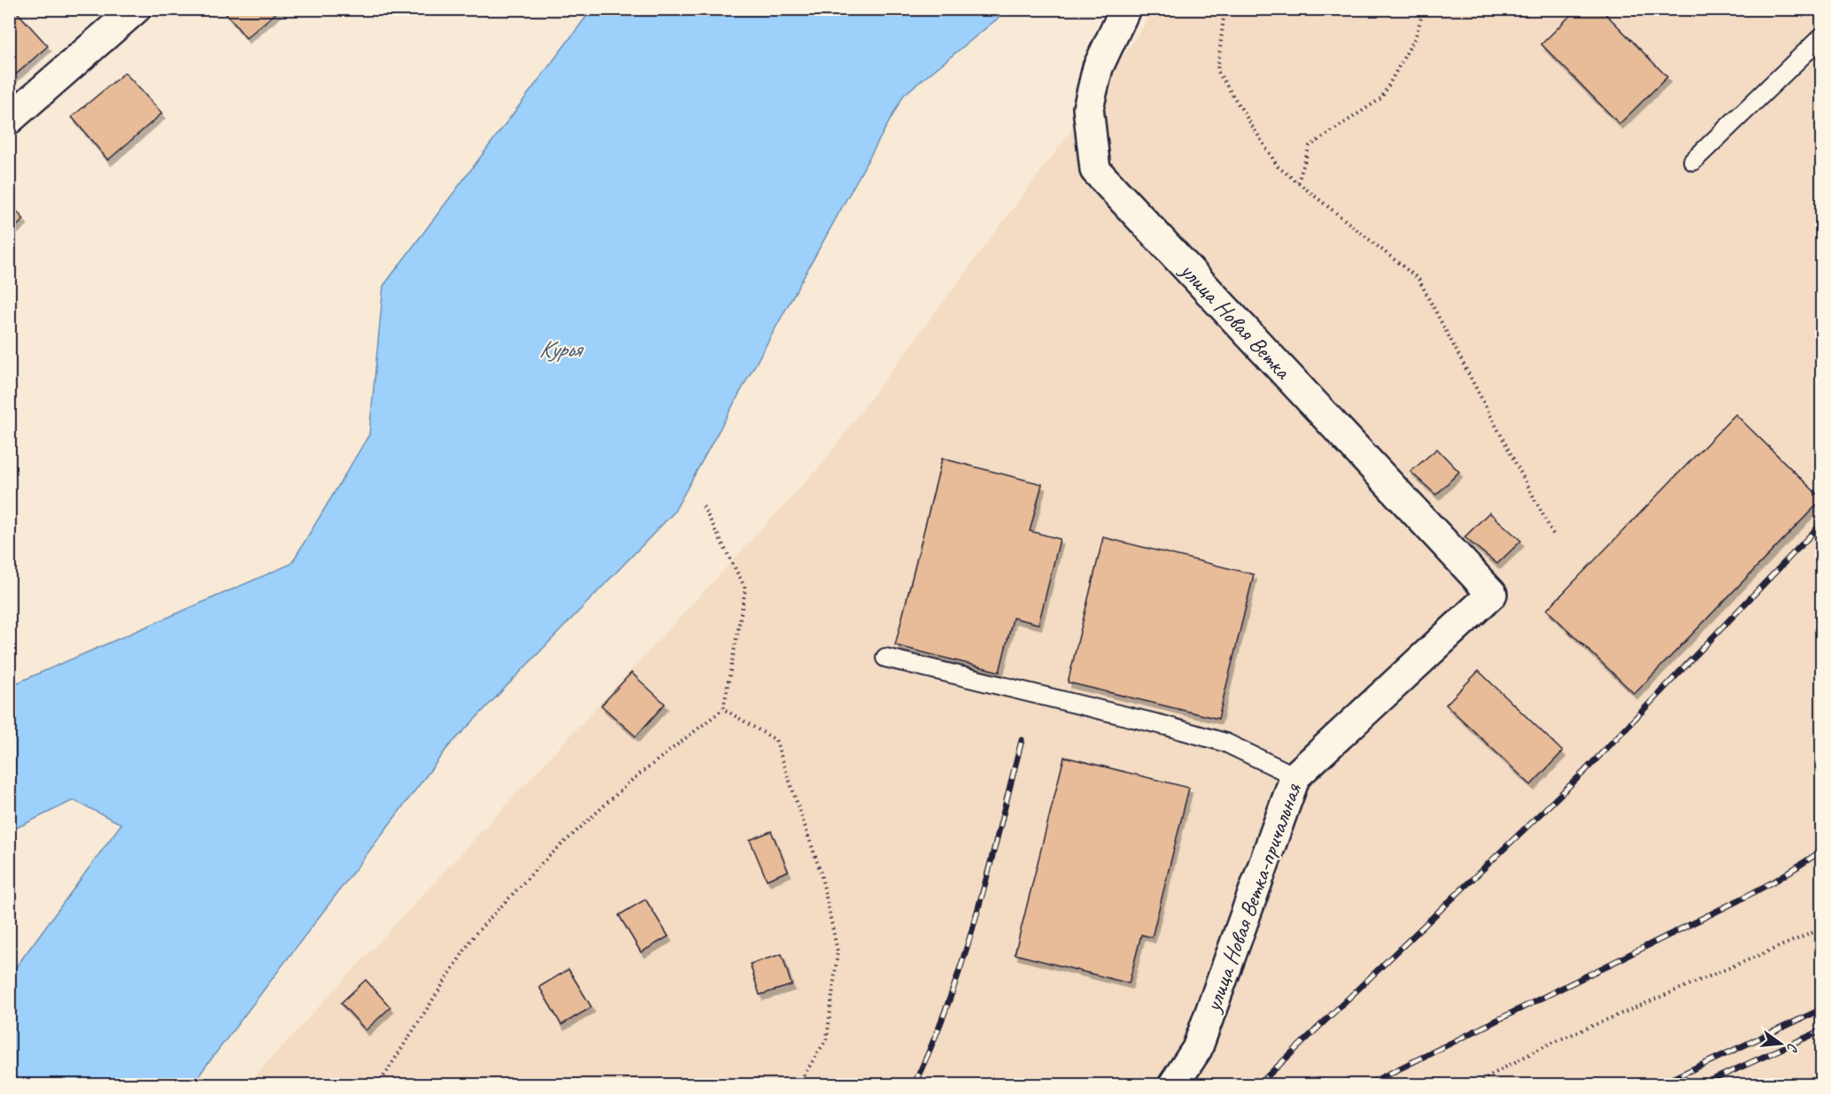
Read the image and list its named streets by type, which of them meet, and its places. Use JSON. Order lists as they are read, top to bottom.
{
  "streets": {
    "street": ["улица Новая Ветка", "улица Новая Ветка-причальная"]
  },
  "crossings": [
    ["улица Новая Ветка", "улица Новая Ветка-причальная"]
  ],
  "water": ["Курья"],
  "north": "right"
}
